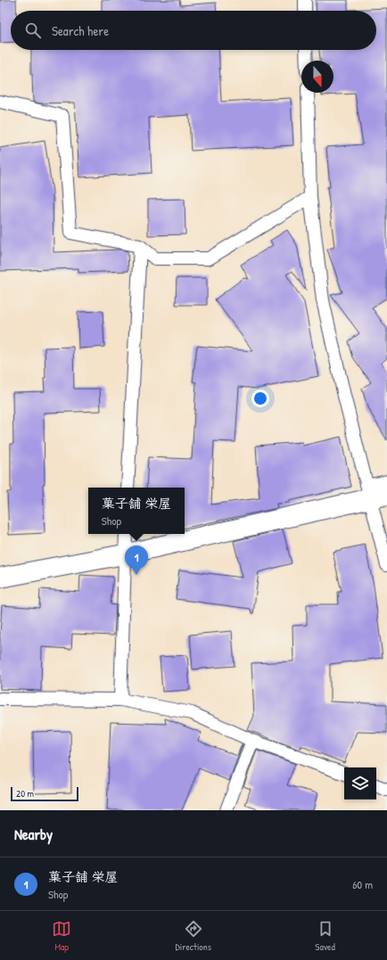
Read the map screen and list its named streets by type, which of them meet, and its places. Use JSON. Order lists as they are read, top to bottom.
{
  "scale_bar": "20 m",
  "north": "bottom",
  "page": {
    "search": "Search here",
    "popup": ["菓子舗 栄屋", "Shop"],
    "pins": "1",
    "scale": "20 m",
    "heading": "Nearby",
    "list": [
      {
        "mark": "1",
        "name": "菓子舗 栄屋",
        "note": "Shop",
        "value": "60 m"
      }
    ],
    "nav": ["Map", "Directions", "Saved"]
  }
}
